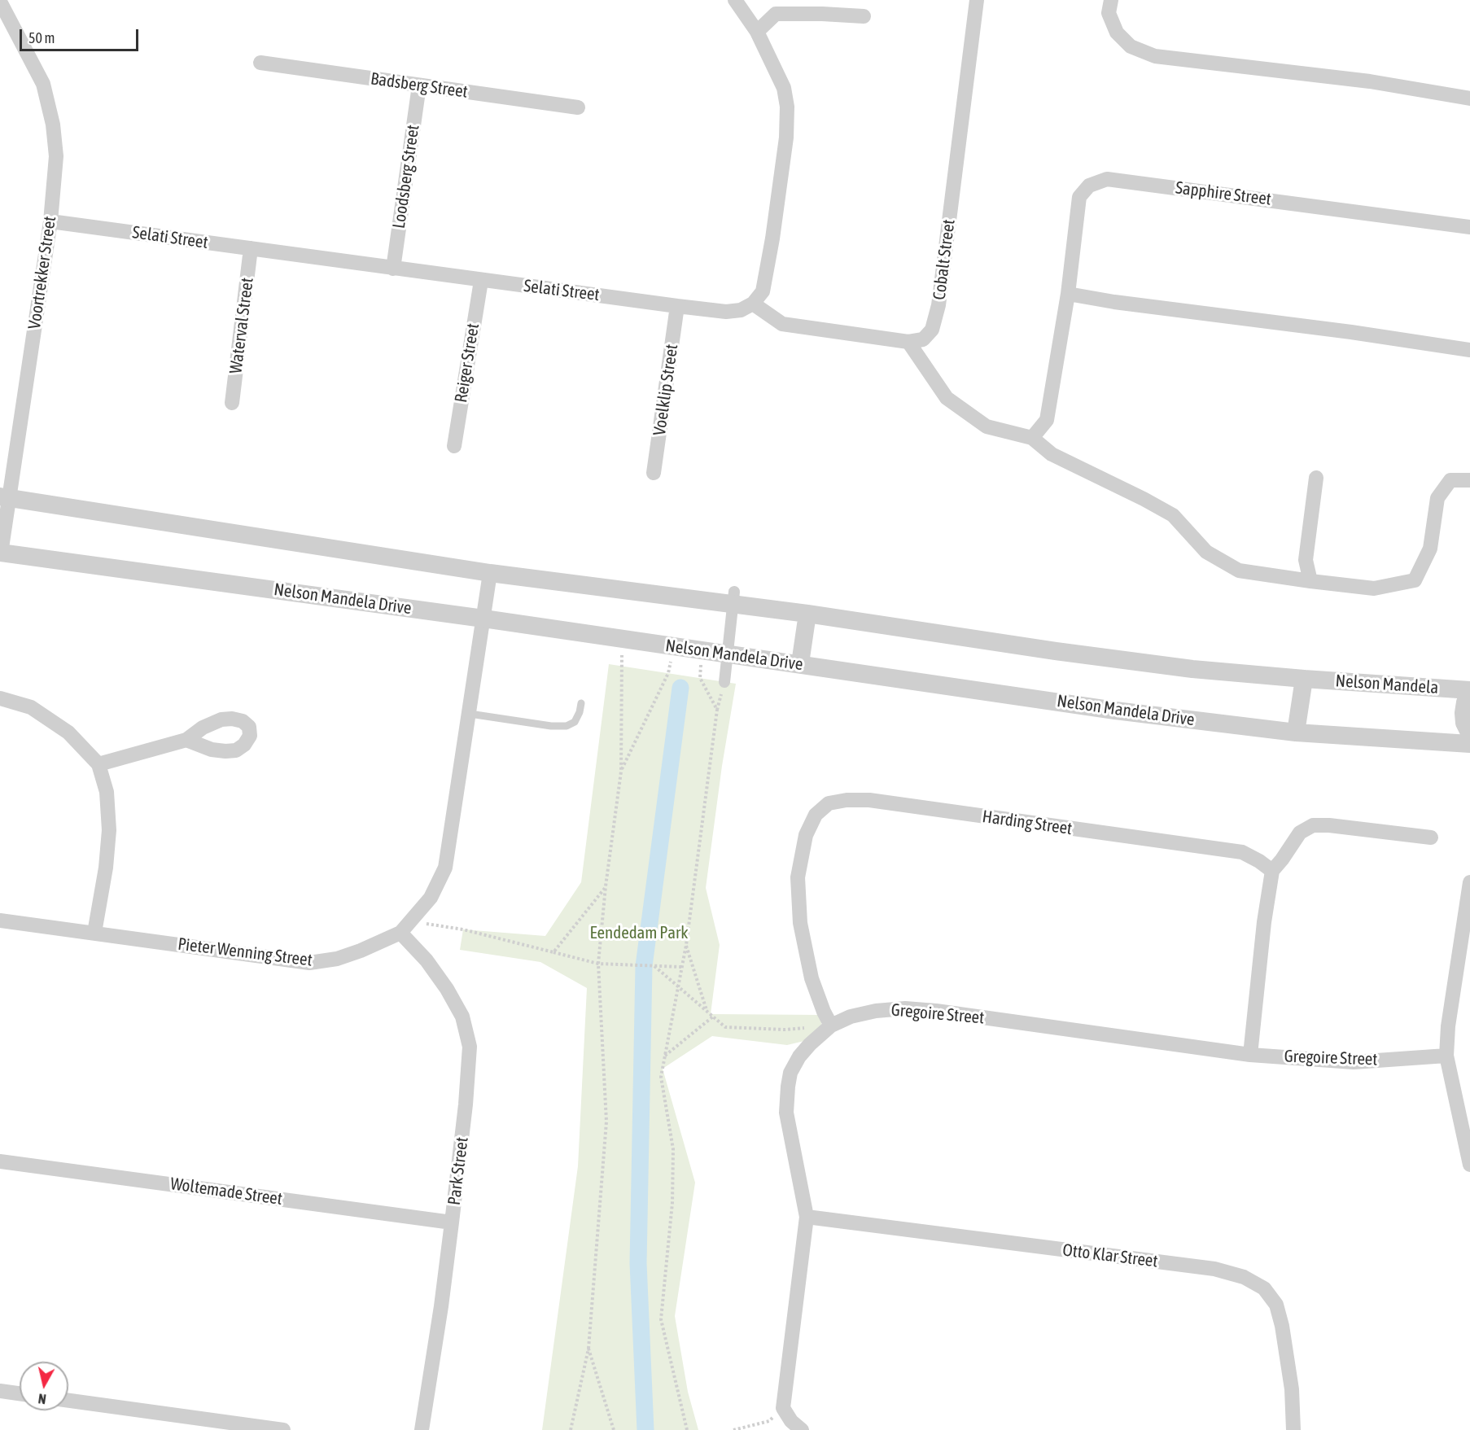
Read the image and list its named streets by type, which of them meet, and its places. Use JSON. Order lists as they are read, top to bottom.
{
  "streets": {
    "street": [
      "Badsberg Street",
      "Loodsberg Street",
      "Sapphire Street",
      "Selati Street",
      "Cobalt Street",
      "Voortrekker Street",
      "Waterval Street",
      "Reiger Street",
      "Voelklip Street",
      "Nelson Mandela Drive",
      "Nelson Mandela",
      "Harding Street",
      "Pieter Wenning Street",
      "Gregoire Street",
      "Park Street",
      "Woltemade Street",
      "Otto Klar Street"
    ]
  },
  "crossings": [
    ["Badsberg Street", "Loodsberg Street"],
    ["Loodsberg Street", "Selati Street"],
    ["Selati Street", "Voortrekker Street"],
    ["Selati Street", "Waterval Street"],
    ["Selati Street", "Reiger Street"],
    ["Selati Street", "Voelklip Street"],
    ["Voortrekker Street", "Nelson Mandela Drive"],
    ["Nelson Mandela Drive", "Pieter Wenning Street"],
    ["Harding Street", "Gregoire Street"],
    ["Pieter Wenning Street", "Park Street"],
    ["Gregoire Street", "Otto Klar Street"],
    ["Park Street", "Woltemade Street"]
  ],
  "parks": ["Eendedam Park"],
  "scale_bar": "50 m",
  "north": "bottom"
}
